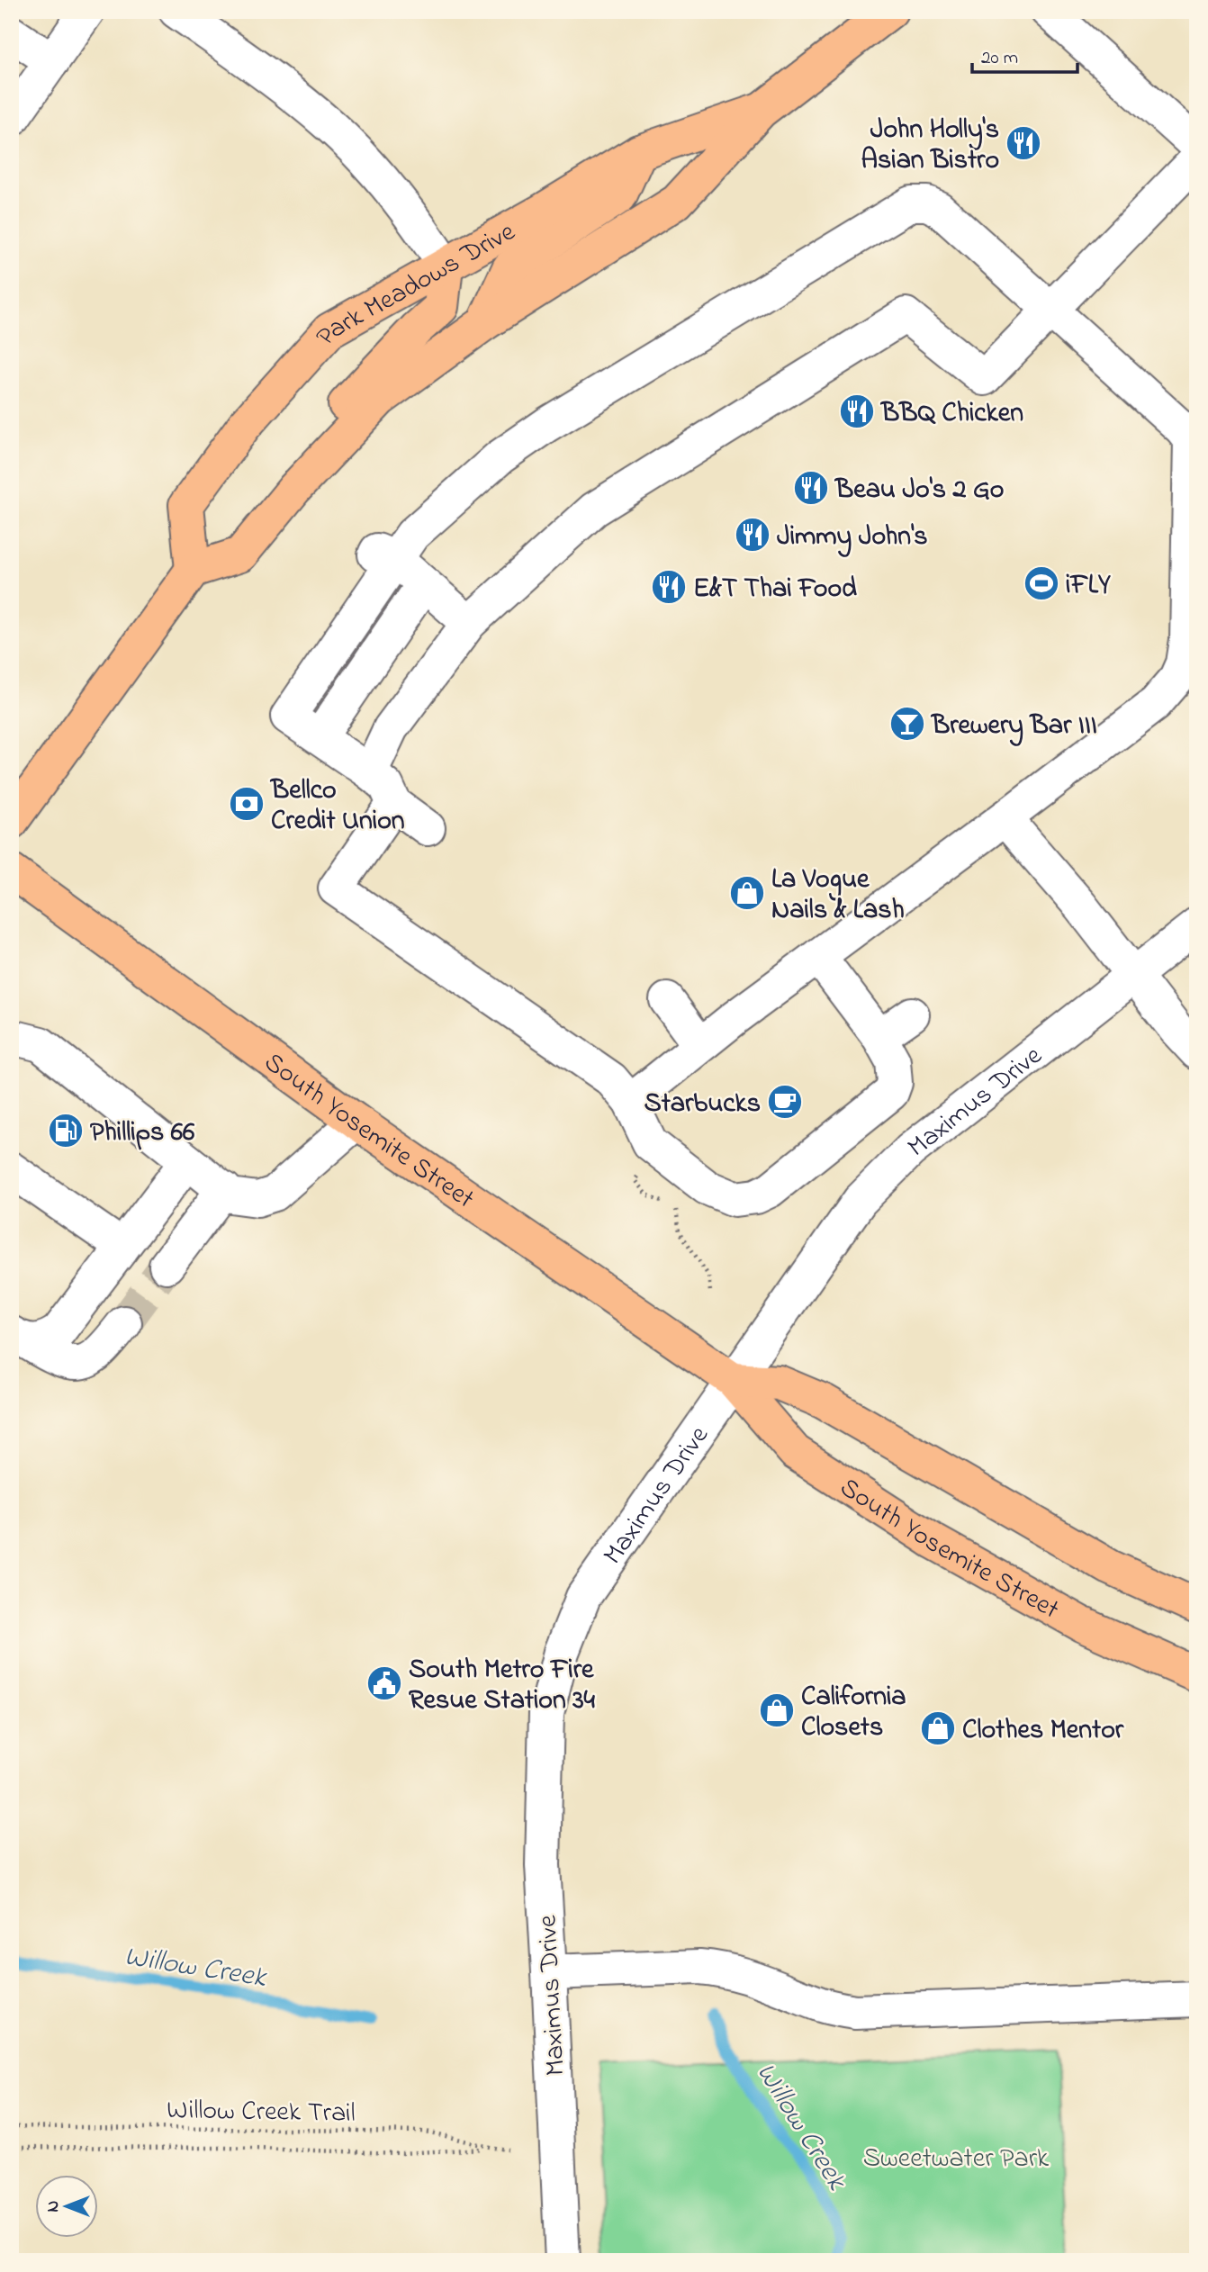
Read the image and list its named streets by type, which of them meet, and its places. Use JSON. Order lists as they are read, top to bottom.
{
  "streets": {
    "main road": ["Park Meadows Drive", "South Yosemite Street"],
    "street": ["Maximus Drive"],
    "path": ["Willow Creek Trail"]
  },
  "crossings": [
    ["Maximus Drive", "South Yosemite Street"]
  ],
  "water": ["Willow Creek"],
  "parks": ["Sweetwater Park"],
  "places": {
    "restaurant": [
      "John Holly's Asian Bistro",
      "BBQ Chicken",
      "Beau Jo's 2 Go",
      "Jimmy John's",
      "E&T Thai Food"
    ],
    "sports": ["iFLY"],
    "bar": ["Brewery Bar III"],
    "bank": ["Bellco Credit Union"],
    "shop": ["La Vogue Nails & Lash", "California Closets", "Clothes Mentor"],
    "cafe": ["Starbucks"],
    "fuel station": ["Phillips 66"],
    "public building": ["South Metro Fire Resue Station 34"]
  },
  "scale_bar": "20 m",
  "north": "left"
}
